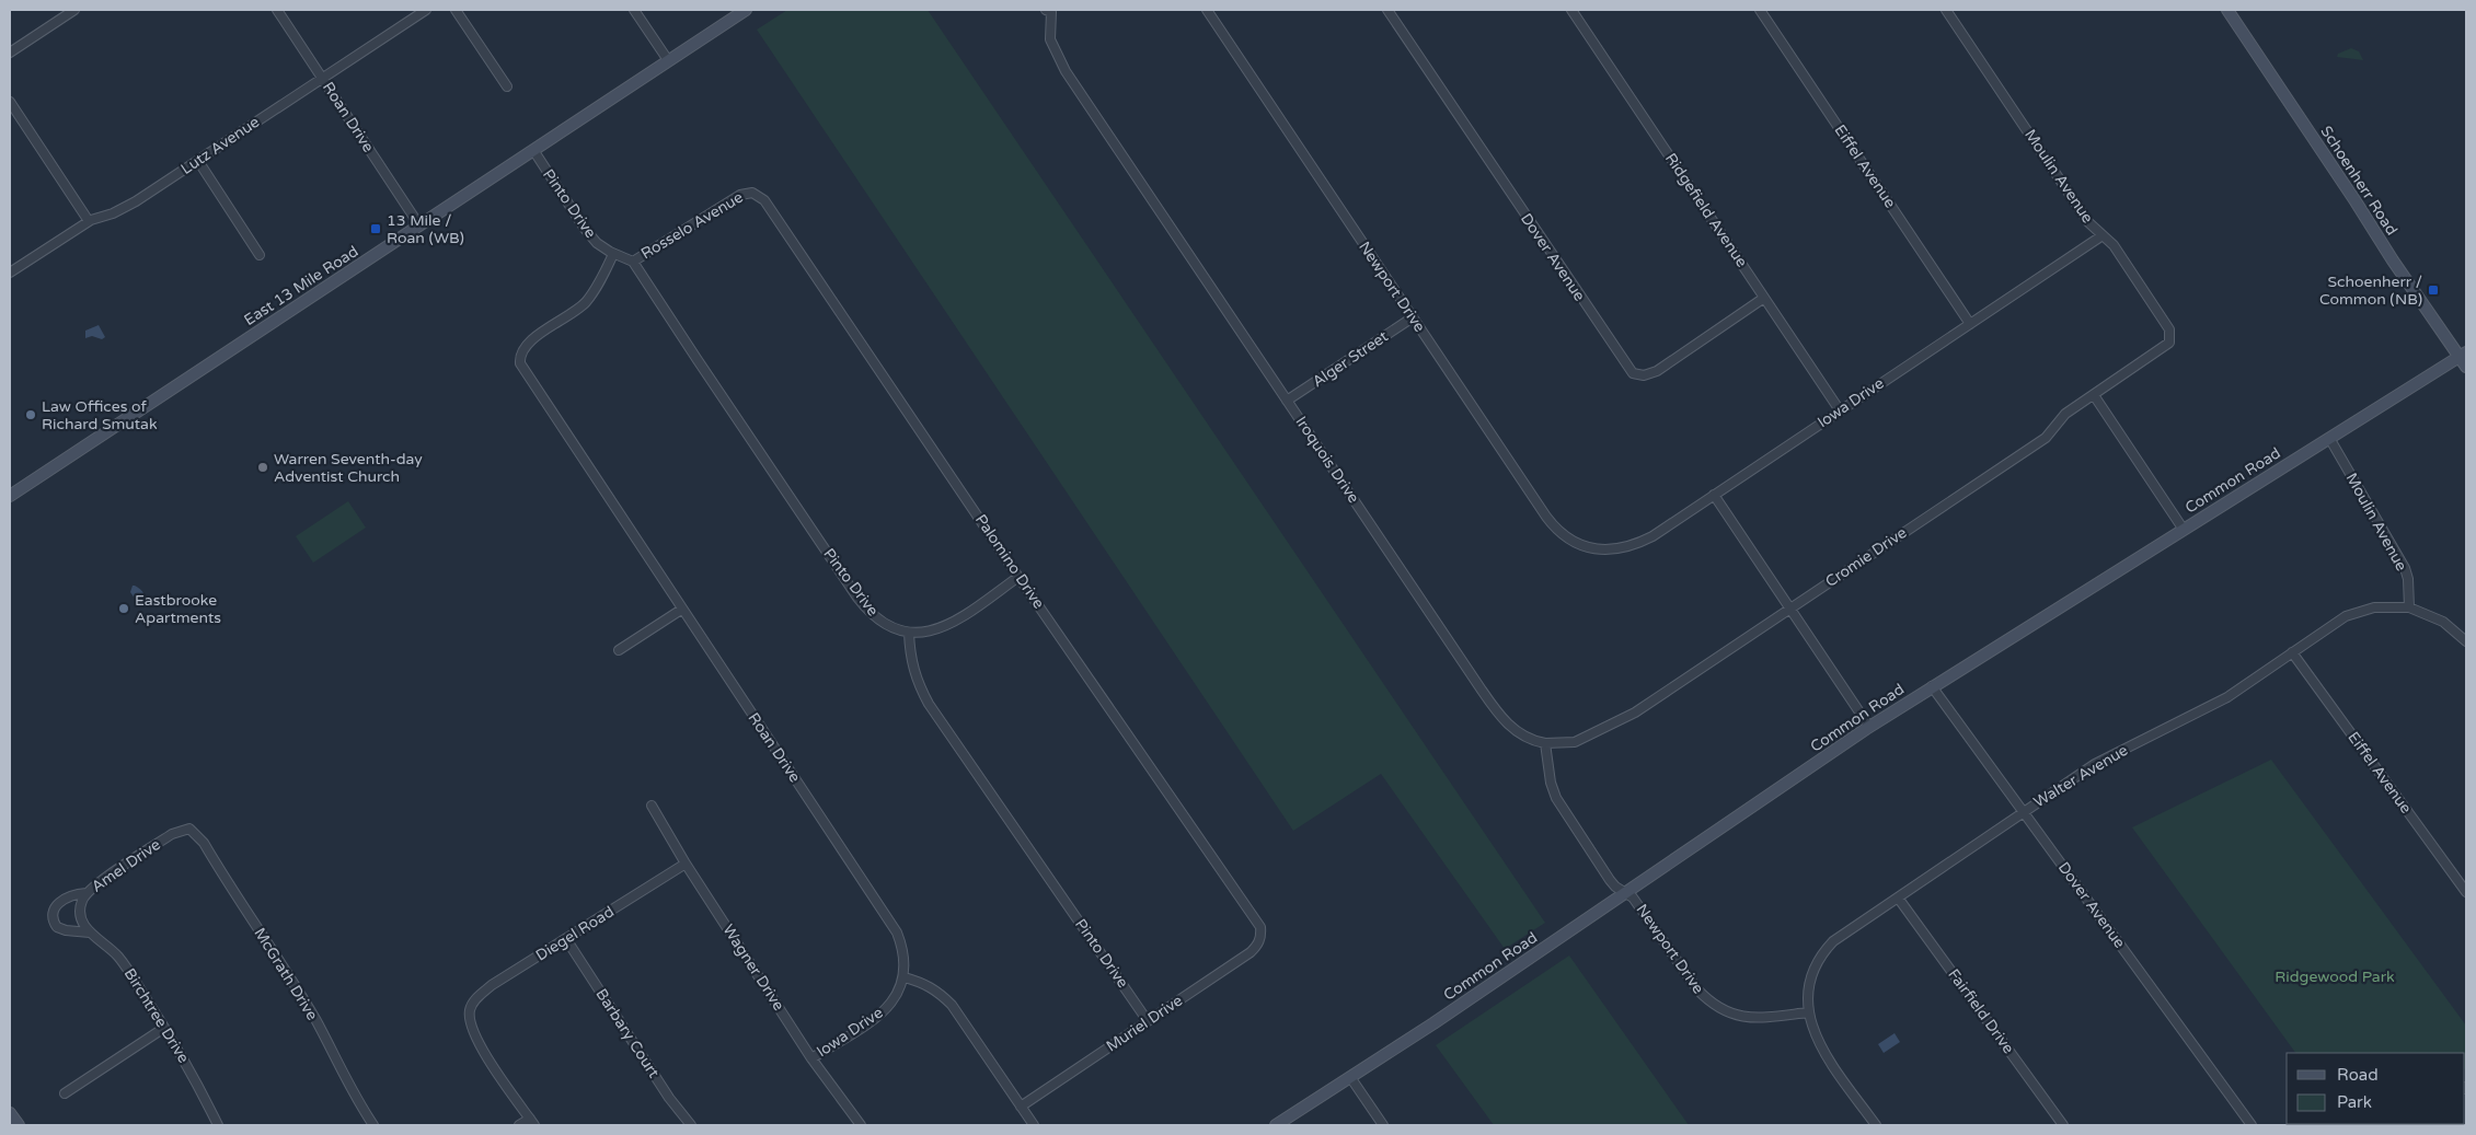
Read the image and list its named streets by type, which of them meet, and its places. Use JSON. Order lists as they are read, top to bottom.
{
  "streets": {
    "street": [
      "Roan Drive",
      "Lutz Avenue",
      "Eiffel Avenue",
      "Moulin Avenue",
      "Schoenherr Road",
      "Pinto Drive",
      "Ridgefield Avenue",
      "Rosselo Avenue",
      "Dover Avenue",
      "East 13 Mile Road",
      "Newport Drive",
      "Alger Street",
      "Iowa Drive",
      "Iroquois Drive",
      "Common Road",
      "Cromie Drive",
      "Palomino Drive",
      "Walter Avenue",
      "Amel Drive",
      "Diegel Road",
      "Wagner Drive",
      "McGrath Drive",
      "Fairfield Drive",
      "Birchtree Drive",
      "Muriel Drive",
      "Barbary Court"
    ]
  },
  "crossings": [
    ["Roan Drive", "Lutz Avenue"],
    ["Roan Drive", "Pinto Drive"],
    ["Roan Drive", "East 13 Mile Road"],
    ["Roan Drive", "Iowa Drive"],
    ["Eiffel Avenue", "Iowa Drive"],
    ["Eiffel Avenue", "Walter Avenue"],
    ["Moulin Avenue", "Iowa Drive"],
    ["Moulin Avenue", "Common Road"],
    ["Moulin Avenue", "Cromie Drive"],
    ["Moulin Avenue", "Walter Avenue"],
    ["Schoenherr Road", "Common Road"],
    ["Pinto Drive", "Rosselo Avenue"],
    ["Pinto Drive", "East 13 Mile Road"],
    ["Pinto Drive", "Muriel Drive"],
    ["Ridgefield Avenue", "Dover Avenue"],
    ["Ridgefield Avenue", "Iowa Drive"],
    ["Rosselo Avenue", "Palomino Drive"],
    ["Dover Avenue", "Common Road"],
    ["Dover Avenue", "Walter Avenue"],
    ["Newport Drive", "Alger Street"],
    ["Newport Drive", "Iowa Drive"],
    ["Newport Drive", "Common Road"],
    ["Newport Drive", "Walter Avenue"],
    ["Alger Street", "Iroquois Drive"],
    ["Iowa Drive", "Wagner Drive"],
    ["Iroquois Drive", "Cromie Drive"],
    ["Palomino Drive", "Muriel Drive"],
    ["Walter Avenue", "Fairfield Drive"],
    ["Amel Drive", "McGrath Drive"],
    ["Amel Drive", "Birchtree Drive"],
    ["Diegel Road", "Wagner Drive"],
    ["Diegel Road", "Barbary Court"]
  ],
  "parks": ["Ridgewood Park"],
  "places": {
    "transit": ["13 Mile / Roan (WB)", "Schoenherr / Common (NB)"],
    "other": ["Law Offices of Richard Smutak", "Warren Seventh-day Adventist Church", "Eastbrooke Apartments"]
  },
  "legend": ["Road", "Park"]
}
